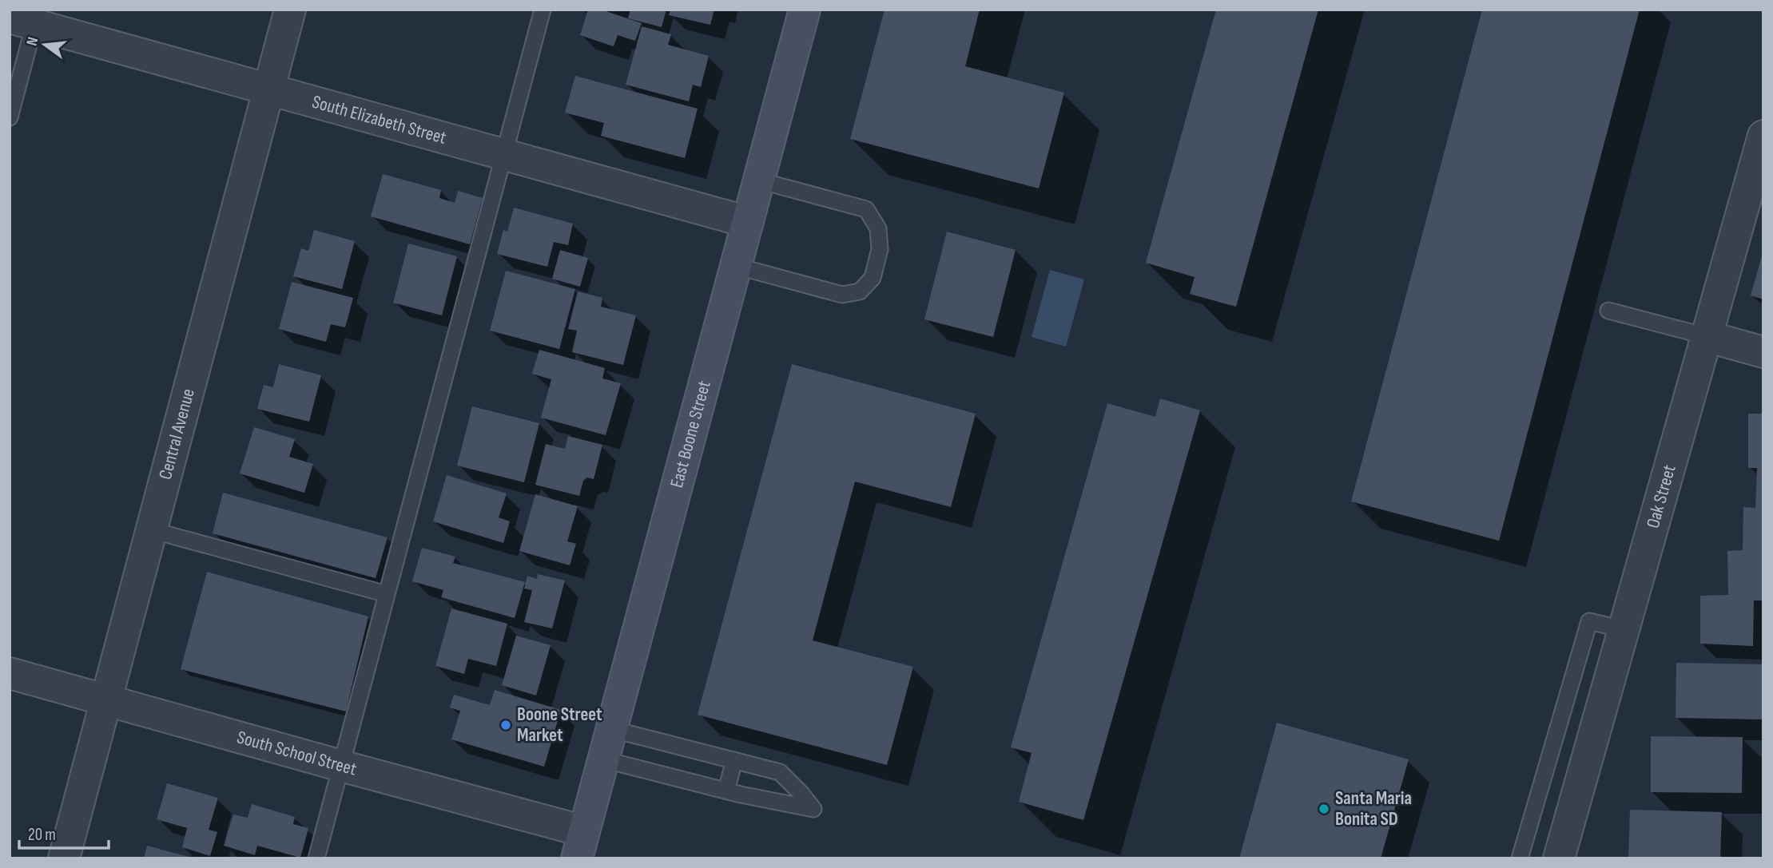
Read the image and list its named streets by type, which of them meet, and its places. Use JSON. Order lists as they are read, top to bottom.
{
  "streets": {
    "street": [
      "South Elizabeth Street",
      "Central Avenue",
      "East Boone Street",
      "Oak Street",
      "South School Street"
    ]
  },
  "crossings": [
    ["South Elizabeth Street", "Central Avenue"],
    ["South Elizabeth Street", "East Boone Street"],
    ["Central Avenue", "South School Street"],
    ["East Boone Street", "South School Street"]
  ],
  "places": ["Boone Street Market", "Santa Maria Bonita SD"],
  "scale_bar": "20 m",
  "north": "left"
}
